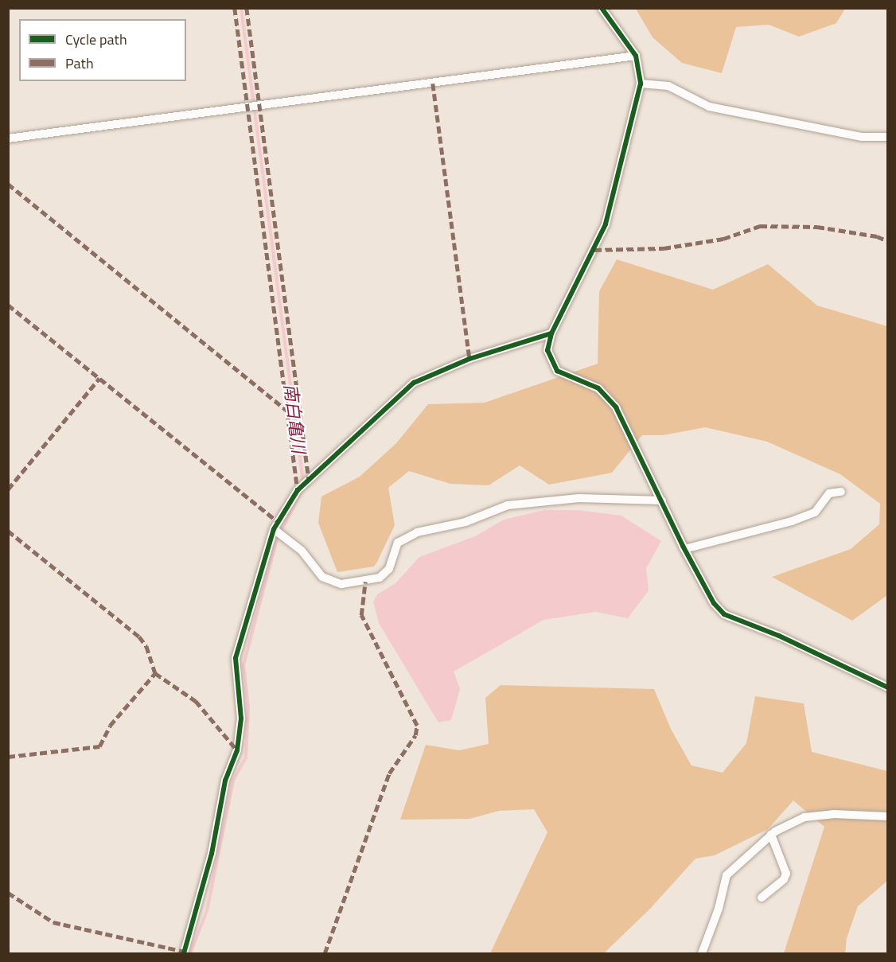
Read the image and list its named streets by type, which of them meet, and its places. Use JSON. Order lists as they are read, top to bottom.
{
  "water": ["南白亀川"],
  "legend": ["Cycle path", "Path"]
}
